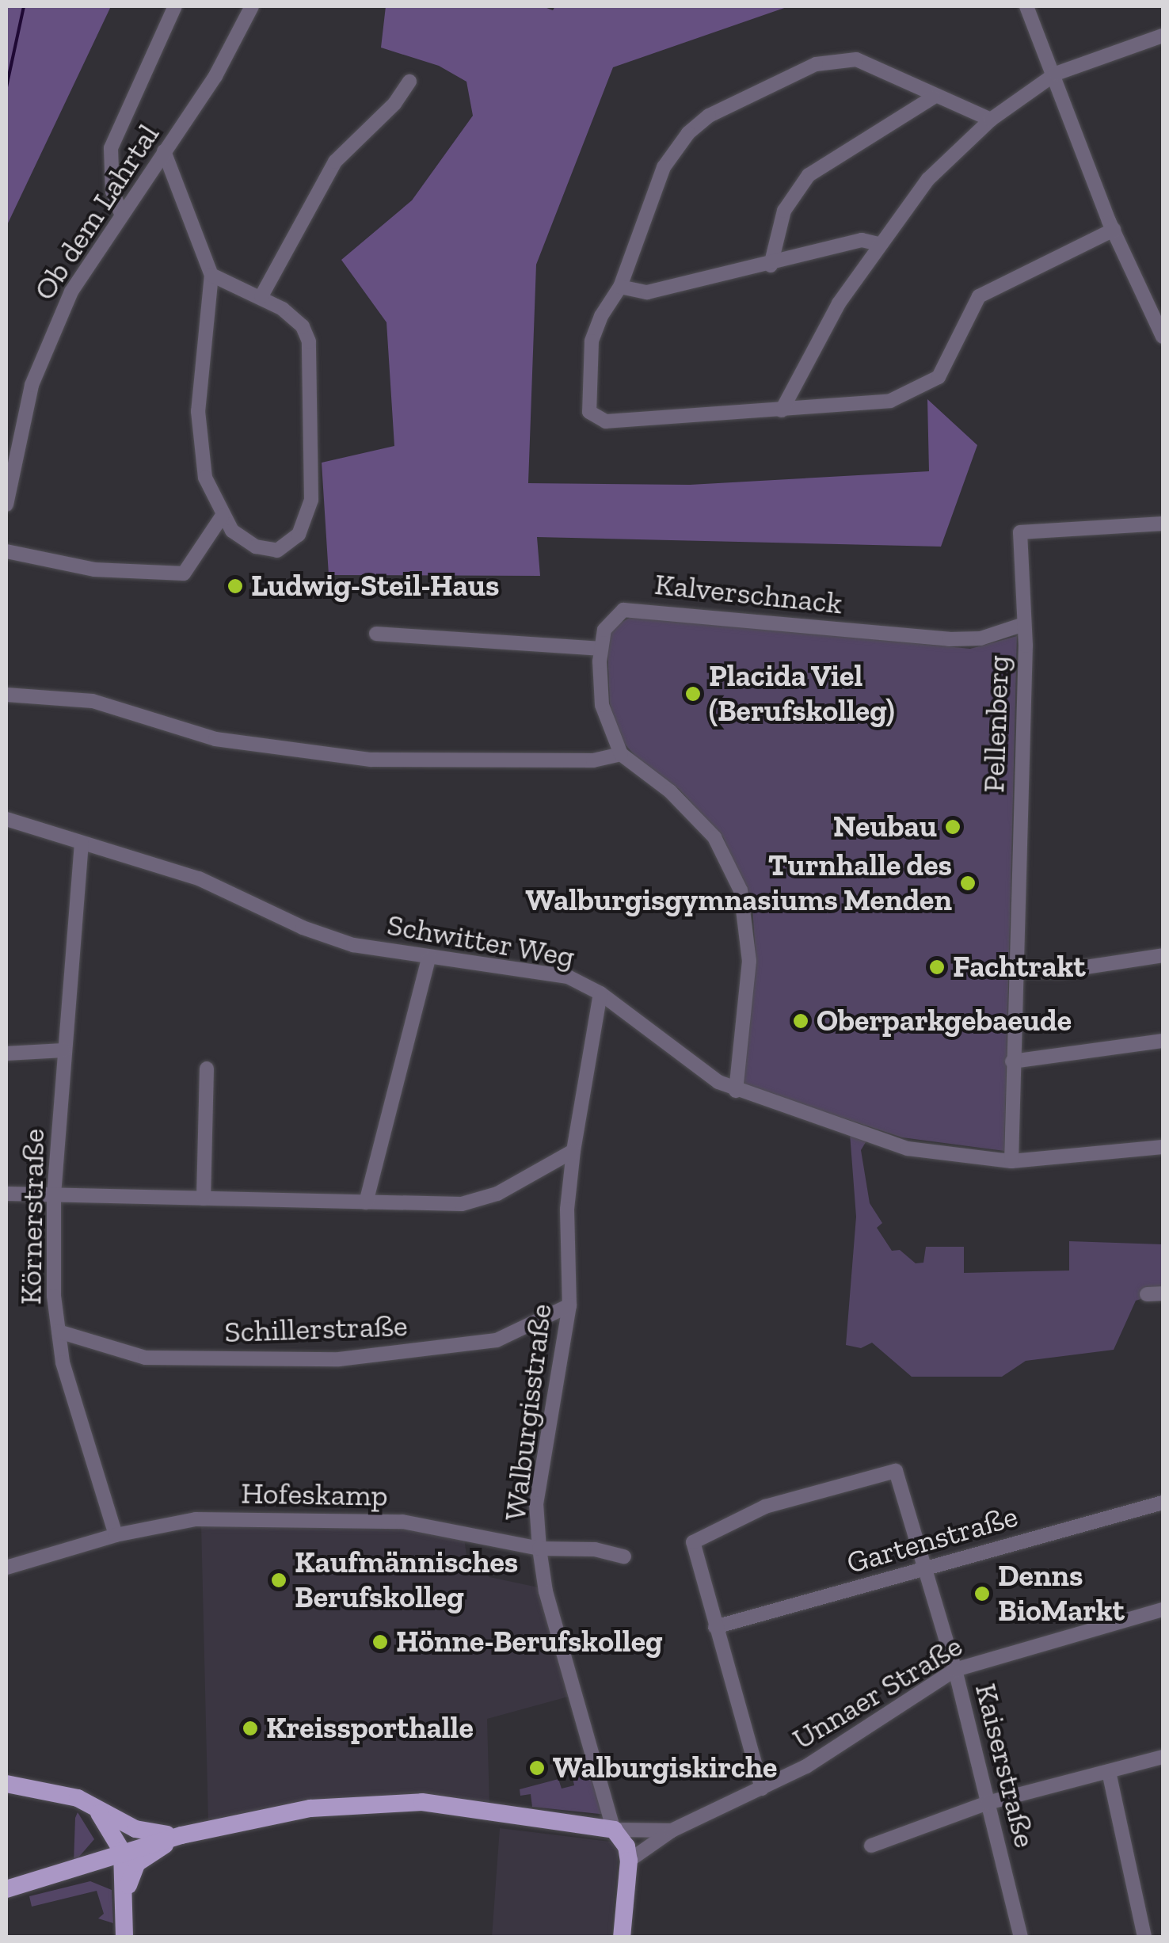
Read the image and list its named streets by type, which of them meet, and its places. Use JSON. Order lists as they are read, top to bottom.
{
  "streets": {
    "street": [
      "Ob dem Lahrtal",
      "Kalverschnack",
      "Pellenberg",
      "Schwitter Weg",
      "Körnerstraße",
      "Schillerstraße",
      "Walburgisstraße",
      "Hofeskamp",
      "Gartenstraße",
      "Unnaer Straße",
      "Kaiserstraße"
    ]
  },
  "crossings": [
    ["Kalverschnack", "Pellenberg"],
    ["Pellenberg", "Schwitter Weg"],
    ["Schwitter Weg", "Körnerstraße"],
    ["Schwitter Weg", "Walburgisstraße"],
    ["Körnerstraße", "Schillerstraße"],
    ["Körnerstraße", "Hofeskamp"],
    ["Schillerstraße", "Walburgisstraße"],
    ["Walburgisstraße", "Hofeskamp"],
    ["Walburgisstraße", "Unnaer Straße"],
    ["Gartenstraße", "Kaiserstraße"],
    ["Unnaer Straße", "Kaiserstraße"]
  ],
  "places": [
    "Ludwig-Steil-Haus",
    "Placida Viel (Berufskolleg)",
    "Neubau",
    "Turnhalle des Walburgisgymnasiums Menden",
    "Fachtrakt",
    "Oberparkgebaeude",
    "Kaufmännisches Berufskolleg",
    "Denns BioMarkt",
    "Hönne-Berufskolleg",
    "Kreissporthalle",
    "Walburgiskirche"
  ]
}
